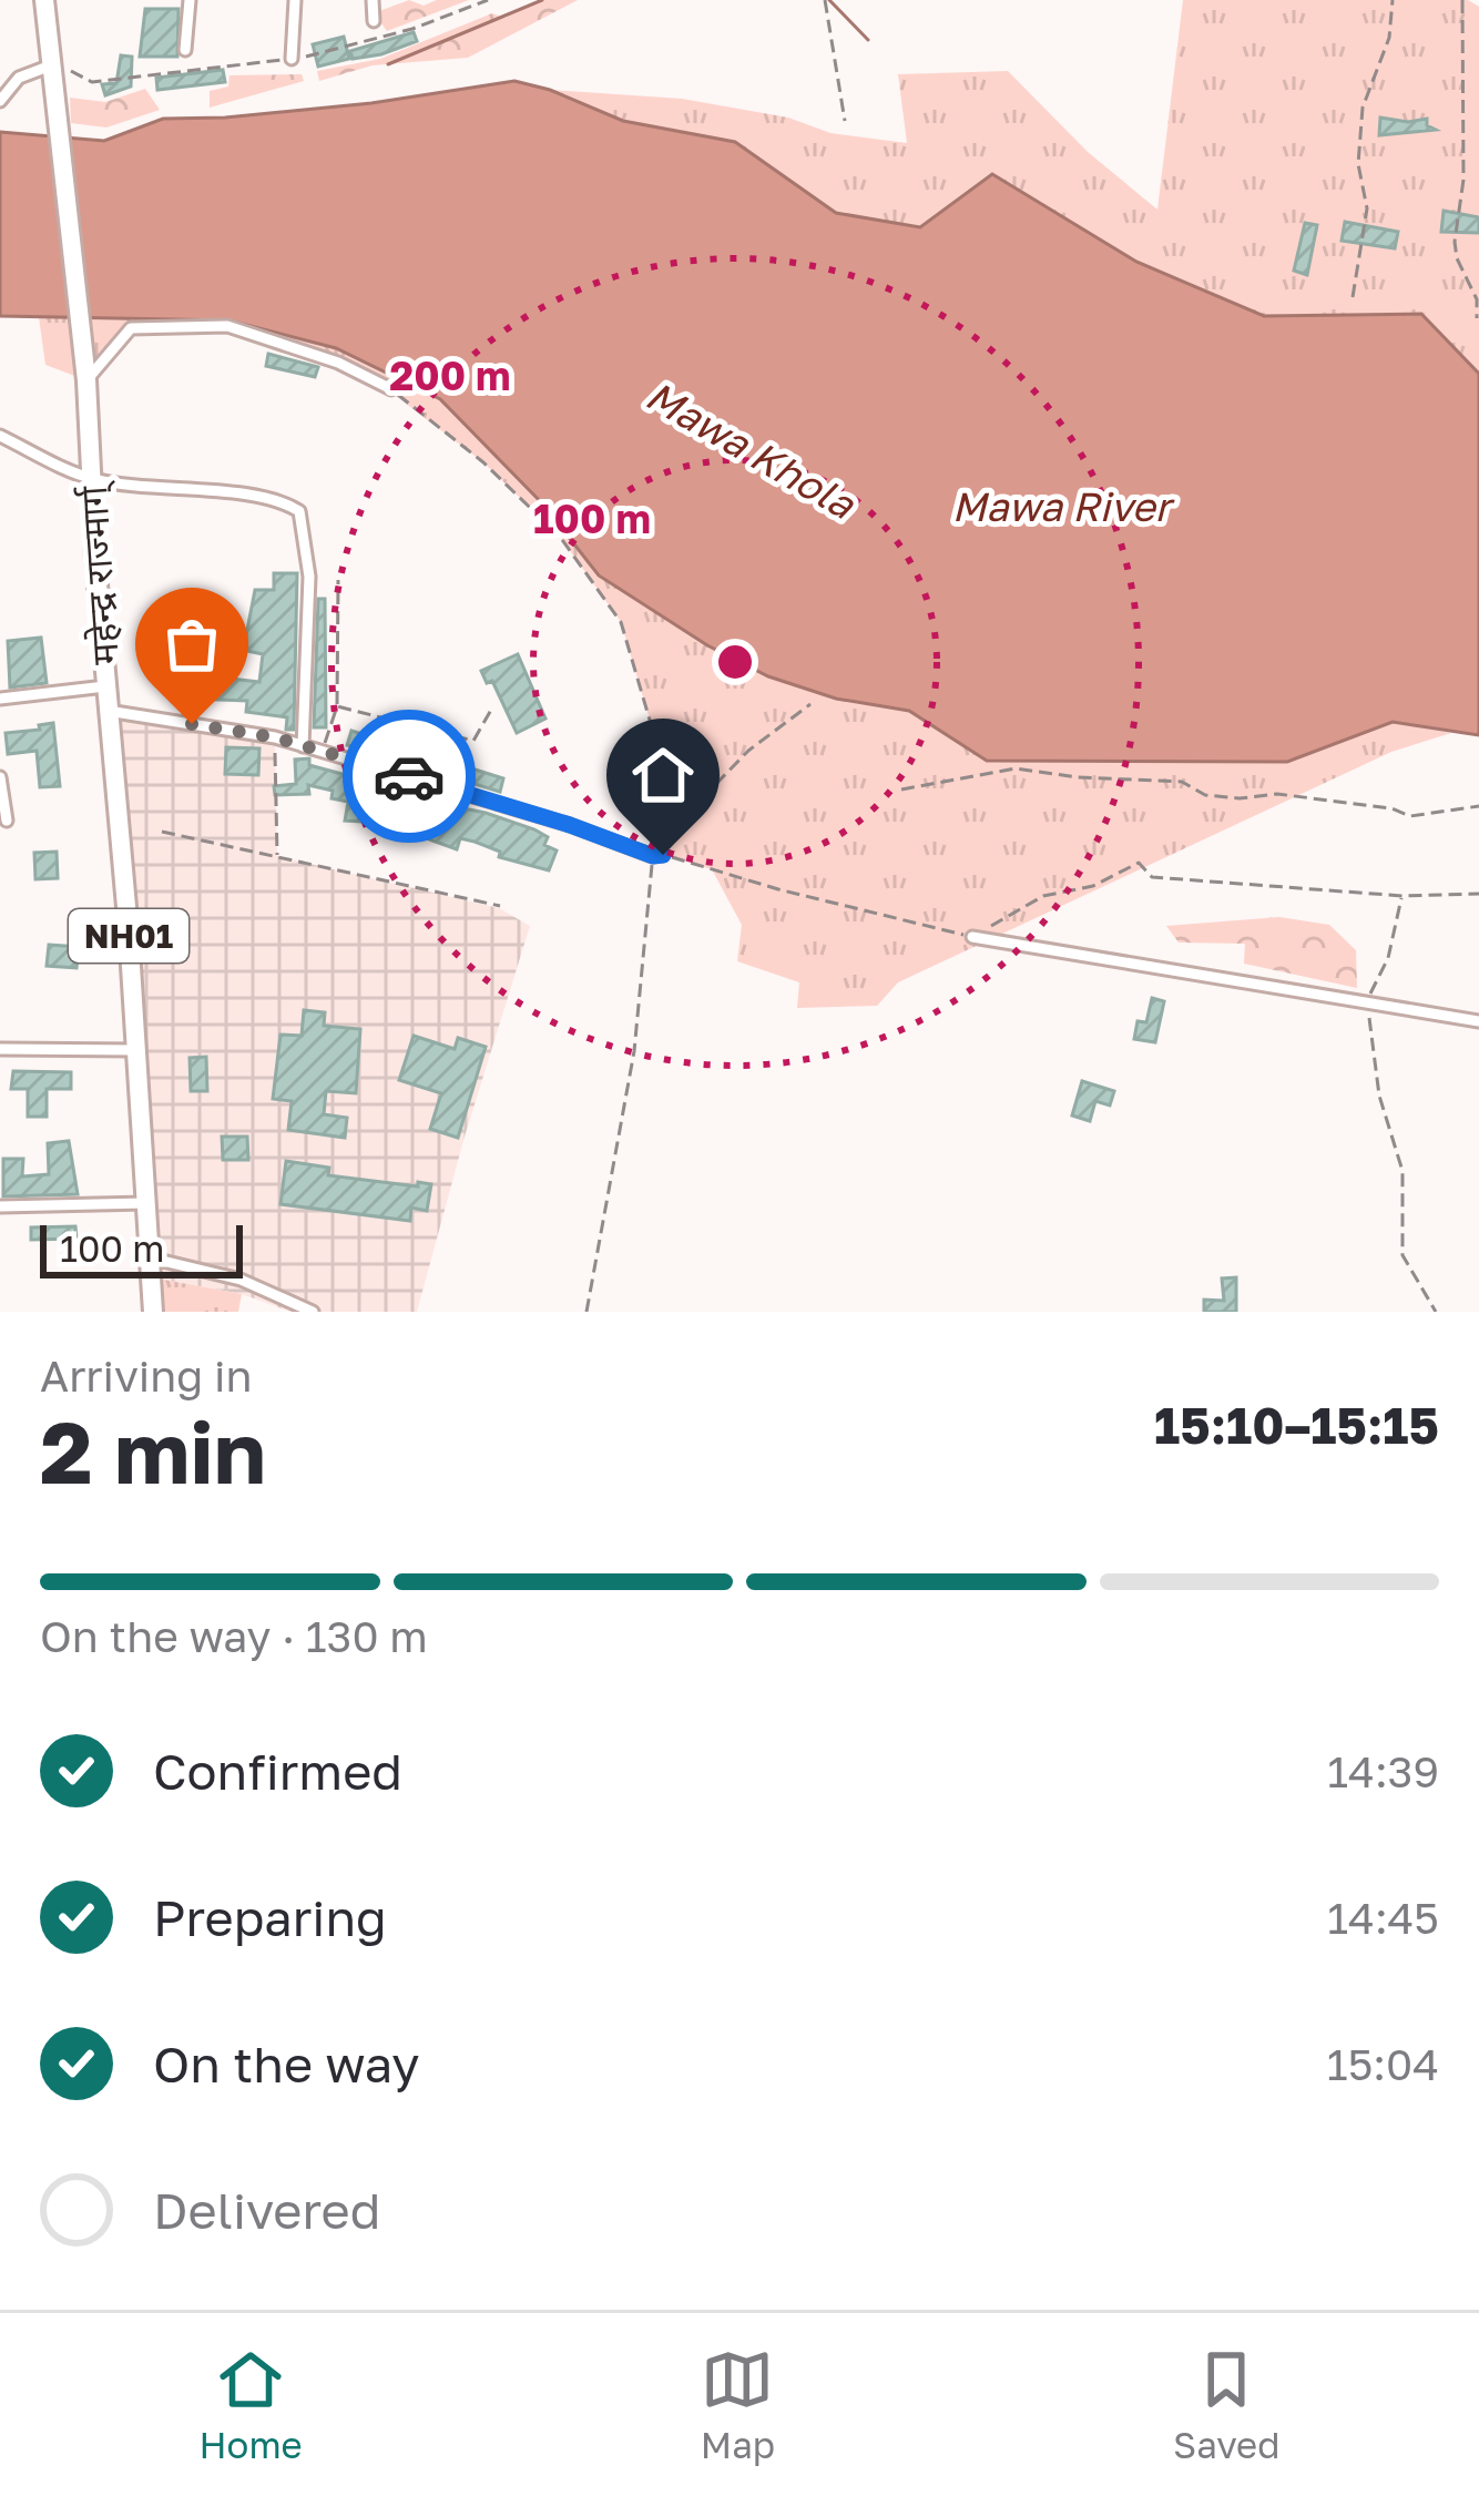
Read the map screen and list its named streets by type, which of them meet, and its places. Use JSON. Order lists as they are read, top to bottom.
{
  "streets": {
    "highway": ["महेन्द्र राज्मार्ग्", "NH01"]
  },
  "water": ["Mawa Khola", "Mawa River"],
  "scale_bar": "100 m",
  "page": {
    "scale": "100 m",
    "heading": ["2 min", "Arriving in", "15:10–15:15"],
    "bar": "On the way · 130 m",
    "list": [
      ["Confirmed", "14:39"],
      ["Preparing", "14:45"],
      ["On the way", "15:04"],
      "Delivered"
    ],
    "tabs": ["Home", "Map", "Saved"]
  },
  "rings": ["200 m", "100 m"]
}
